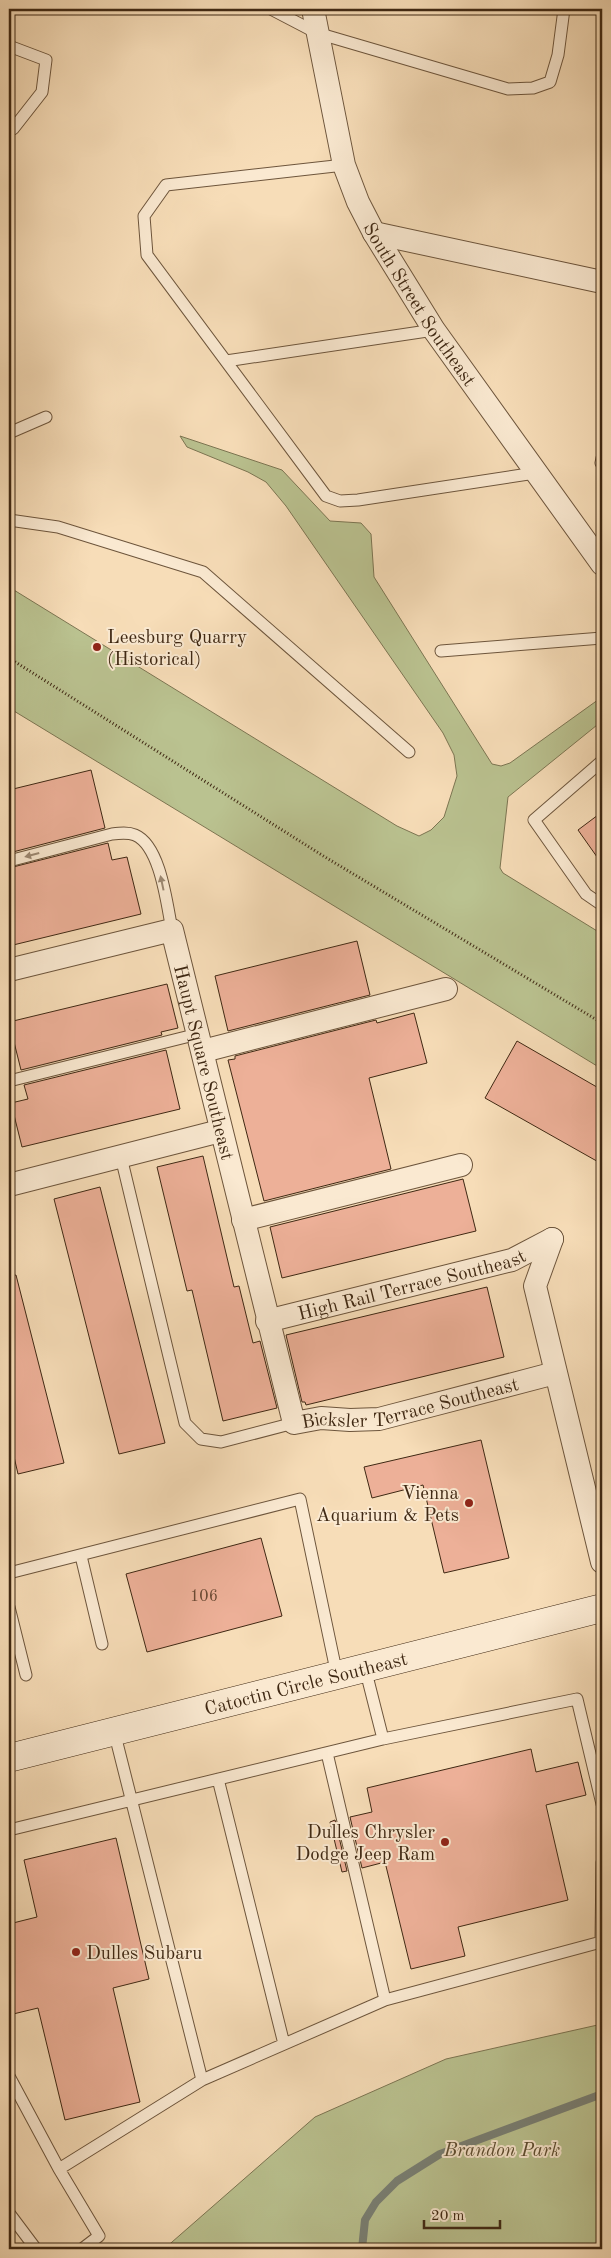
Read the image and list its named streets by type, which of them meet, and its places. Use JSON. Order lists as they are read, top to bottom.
{
  "streets": {
    "main road": ["Catoctin Circle Southeast"],
    "street": [
      "South Street Southeast",
      "Haupt Square Southeast",
      "High Rail Terrace Southeast",
      "Bicksler Terrace Southeast"
    ]
  },
  "crossings": [
    ["Haupt Square Southeast", "High Rail Terrace Southeast"],
    ["Haupt Square Southeast", "Bicksler Terrace Southeast"],
    ["High Rail Terrace Southeast", "Bicksler Terrace Southeast"]
  ],
  "parks": ["Brandon Park"],
  "places": [
    "Leesburg Quarry (Historical)",
    "Vienna Aquarium & Pets",
    "Dulles Chrysler Dodge Jeep Ram",
    "Dulles Subaru"
  ],
  "house_numbers": ["106"],
  "scale_bar": "20 m"
}
